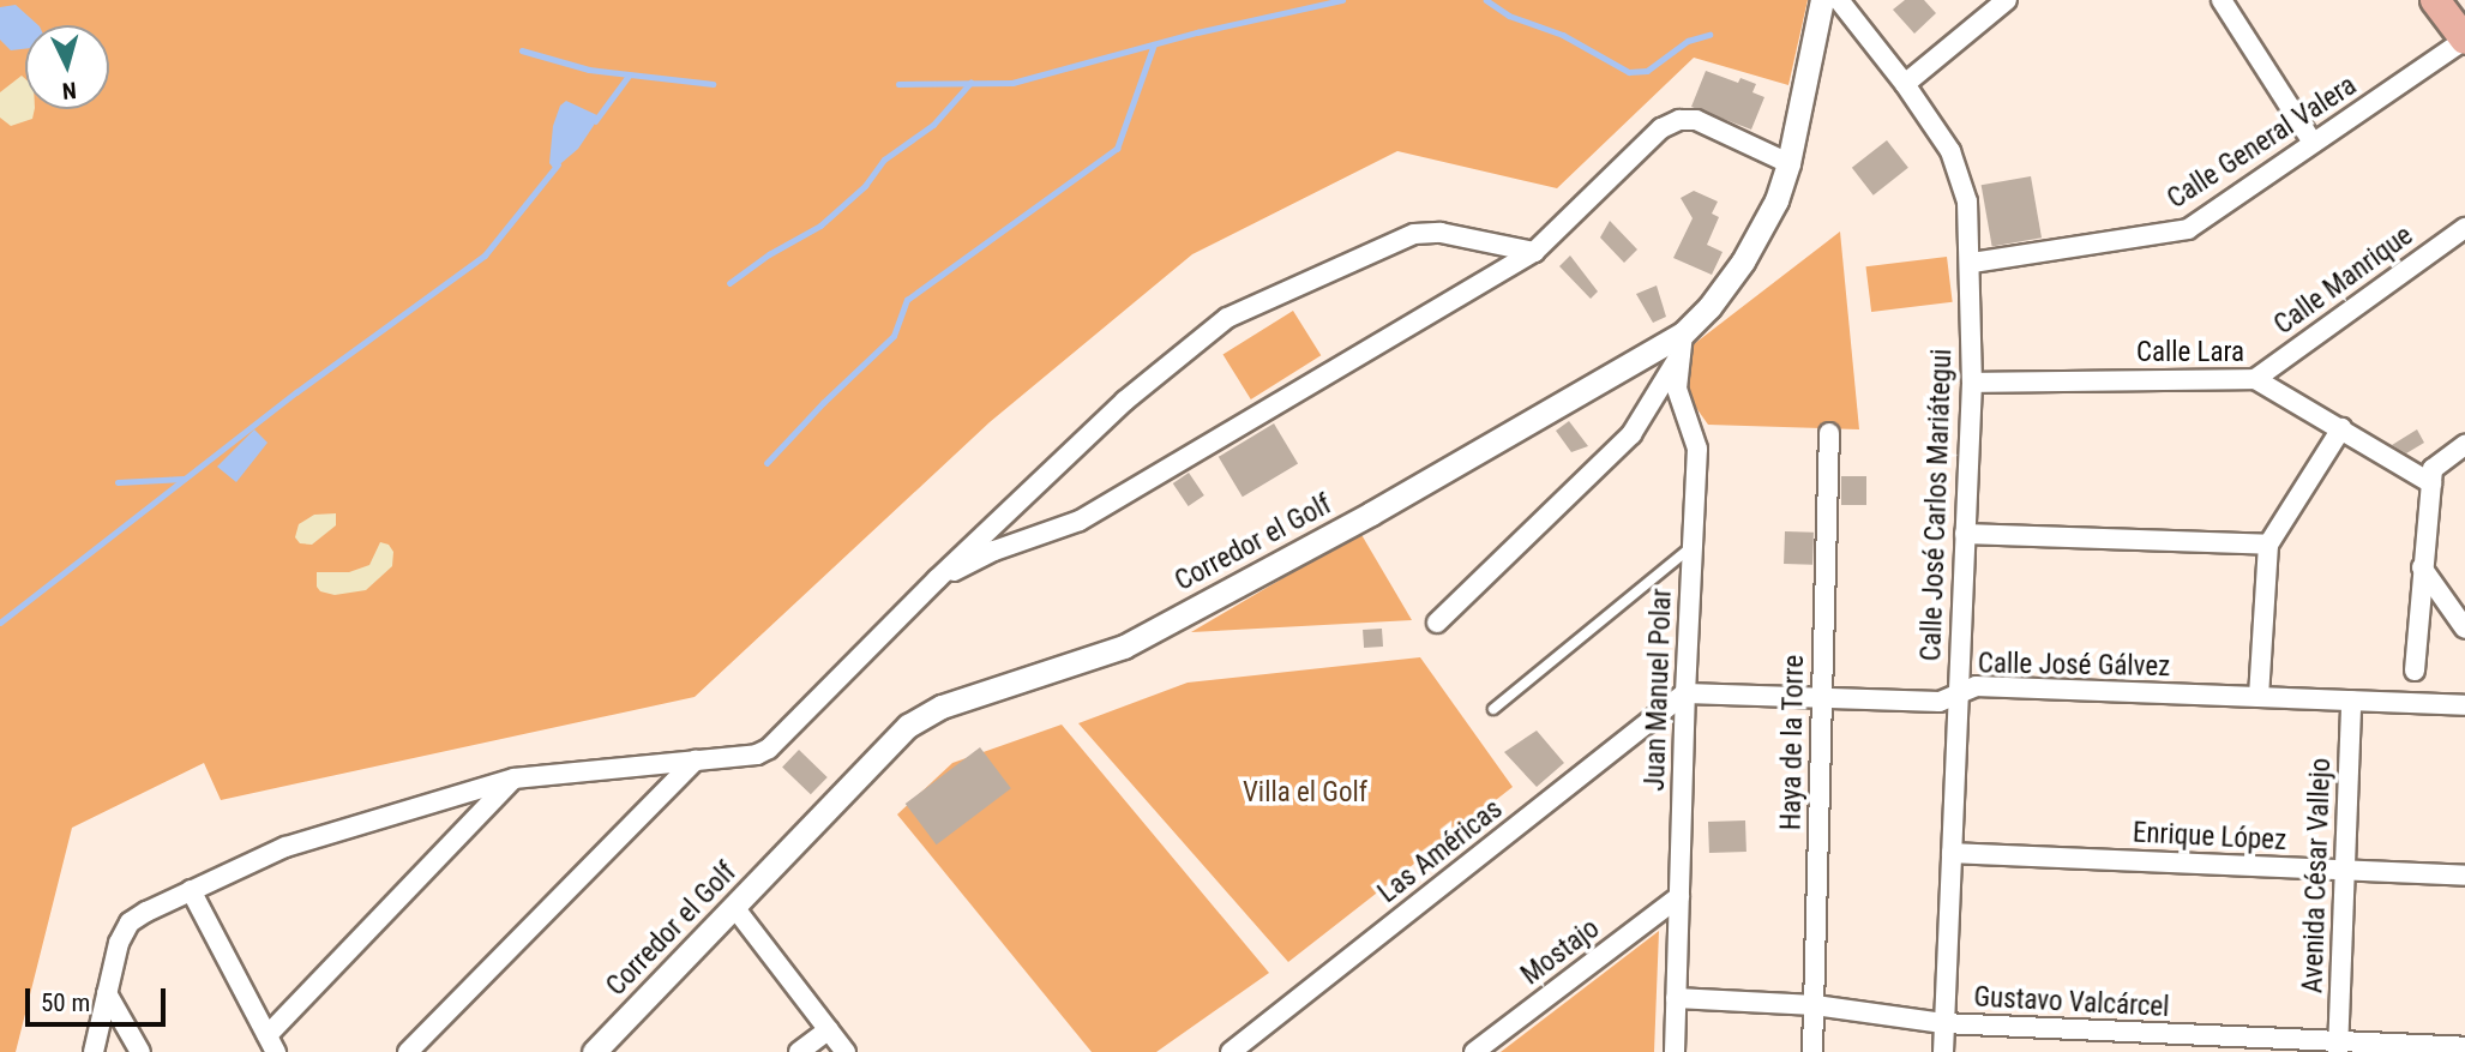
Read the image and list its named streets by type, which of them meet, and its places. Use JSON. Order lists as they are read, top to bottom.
{
  "streets": {
    "street": [
      "Calle General Valera",
      "Calle Manrique",
      "Calle Lara",
      "Calle José Carlos Mariátegui",
      "Corredor el Golf",
      "Calle José Gálvez",
      "Juan Manuel Polar",
      "Haya de la Torre",
      "Enrique López",
      "Las Américas",
      "Avenida César Vallejo",
      "Mostajo",
      "Gustavo Valcárcel"
    ]
  },
  "crossings": [
    ["Calle General Valera", "Calle José Carlos Mariátegui"],
    ["Calle Manrique", "Calle Lara"],
    ["Calle Lara", "Calle José Carlos Mariátegui"],
    ["Calle José Carlos Mariátegui", "Calle José Gálvez"],
    ["Calle José Carlos Mariátegui", "Enrique López"],
    ["Calle José Carlos Mariátegui", "Gustavo Valcárcel"],
    ["Corredor el Golf", "Juan Manuel Polar"],
    ["Calle José Gálvez", "Juan Manuel Polar"],
    ["Calle José Gálvez", "Haya de la Torre"],
    ["Calle José Gálvez", "Las Américas"],
    ["Calle José Gálvez", "Avenida César Vallejo"],
    ["Juan Manuel Polar", "Las Américas"],
    ["Juan Manuel Polar", "Mostajo"],
    ["Juan Manuel Polar", "Gustavo Valcárcel"],
    ["Haya de la Torre", "Gustavo Valcárcel"],
    ["Enrique López", "Avenida César Vallejo"],
    ["Avenida César Vallejo", "Gustavo Valcárcel"]
  ],
  "parks": ["Villa el Golf"],
  "scale_bar": "50 m",
  "north": "bottom"
}
